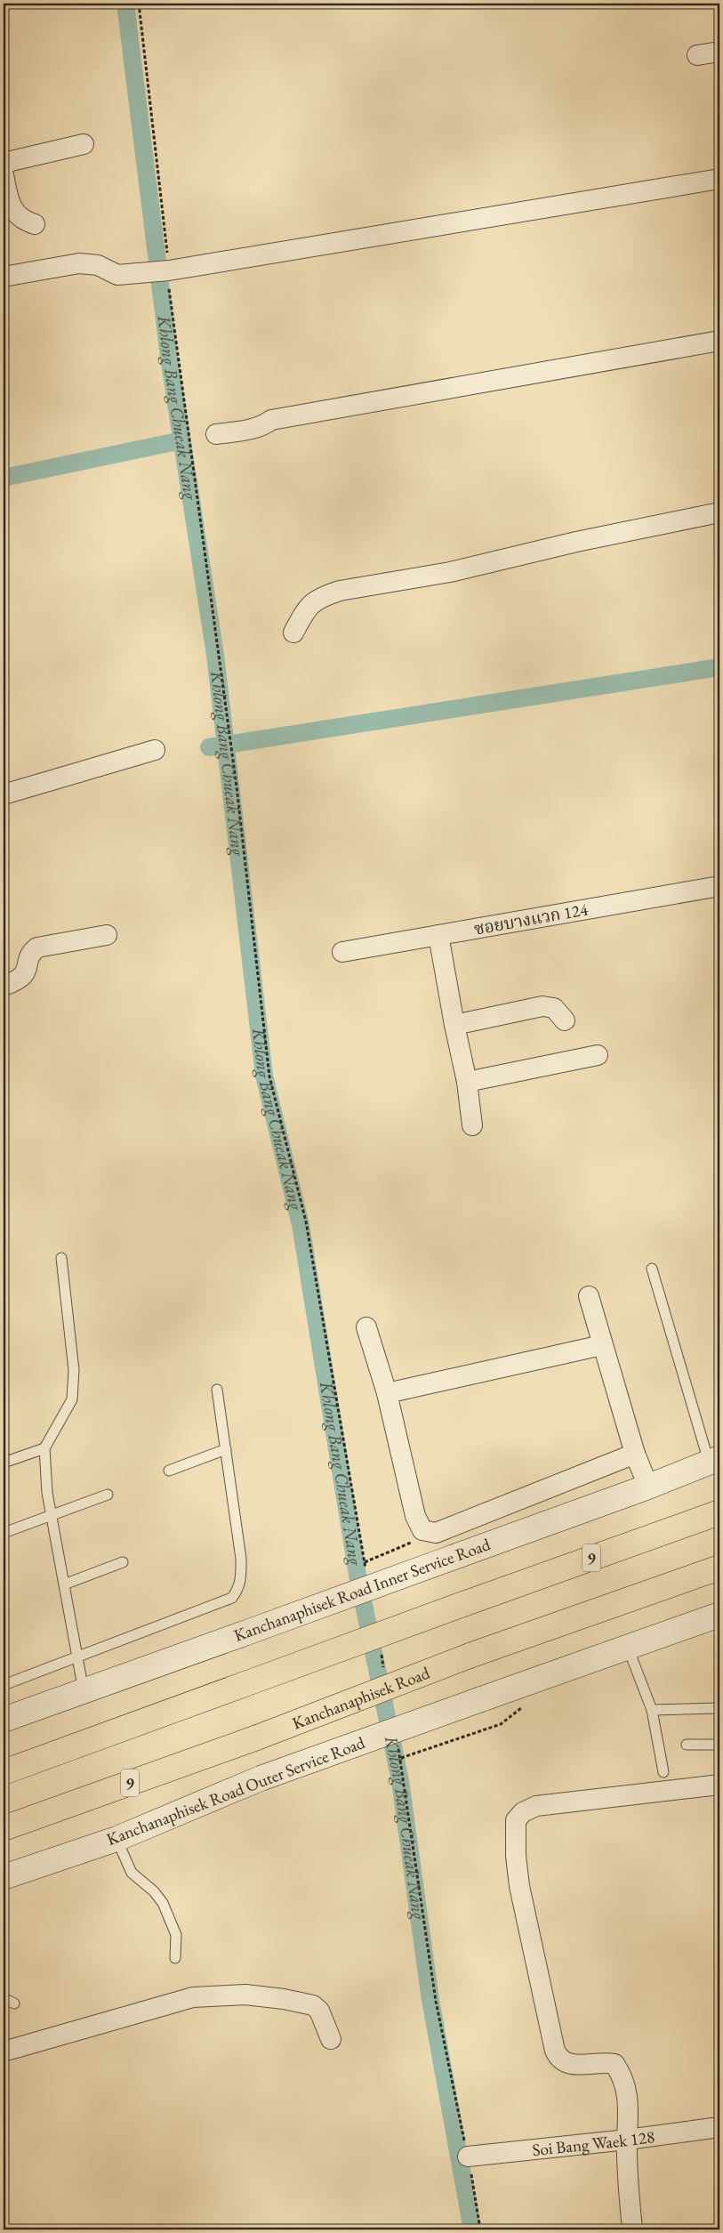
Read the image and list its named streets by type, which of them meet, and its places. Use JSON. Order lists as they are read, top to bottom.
{
  "streets": {
    "highway": ["9", "Kanchanaphisek Road"],
    "main road": ["Kanchanaphisek Road Inner Service Road", "Kanchanaphisek Road Outer Service Road"],
    "street": ["ซอยบางแวก 124", "Soi Bang Waek 128"]
  },
  "water": ["Khlong Bang Chueak Nang"]
}
